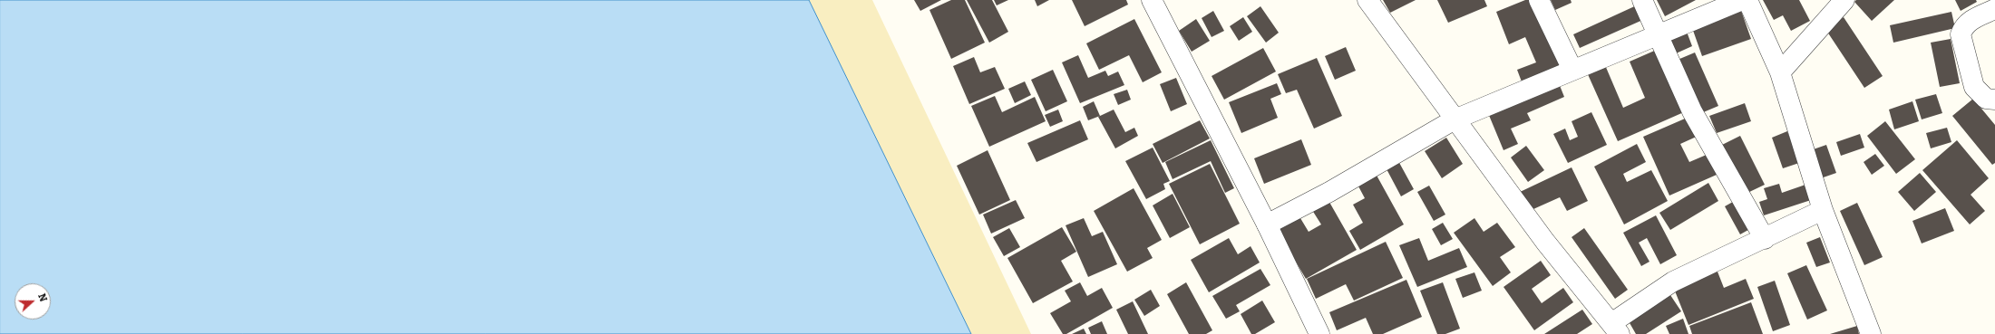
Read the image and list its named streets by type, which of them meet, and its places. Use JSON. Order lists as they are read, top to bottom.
{
  "north": "right"
}
